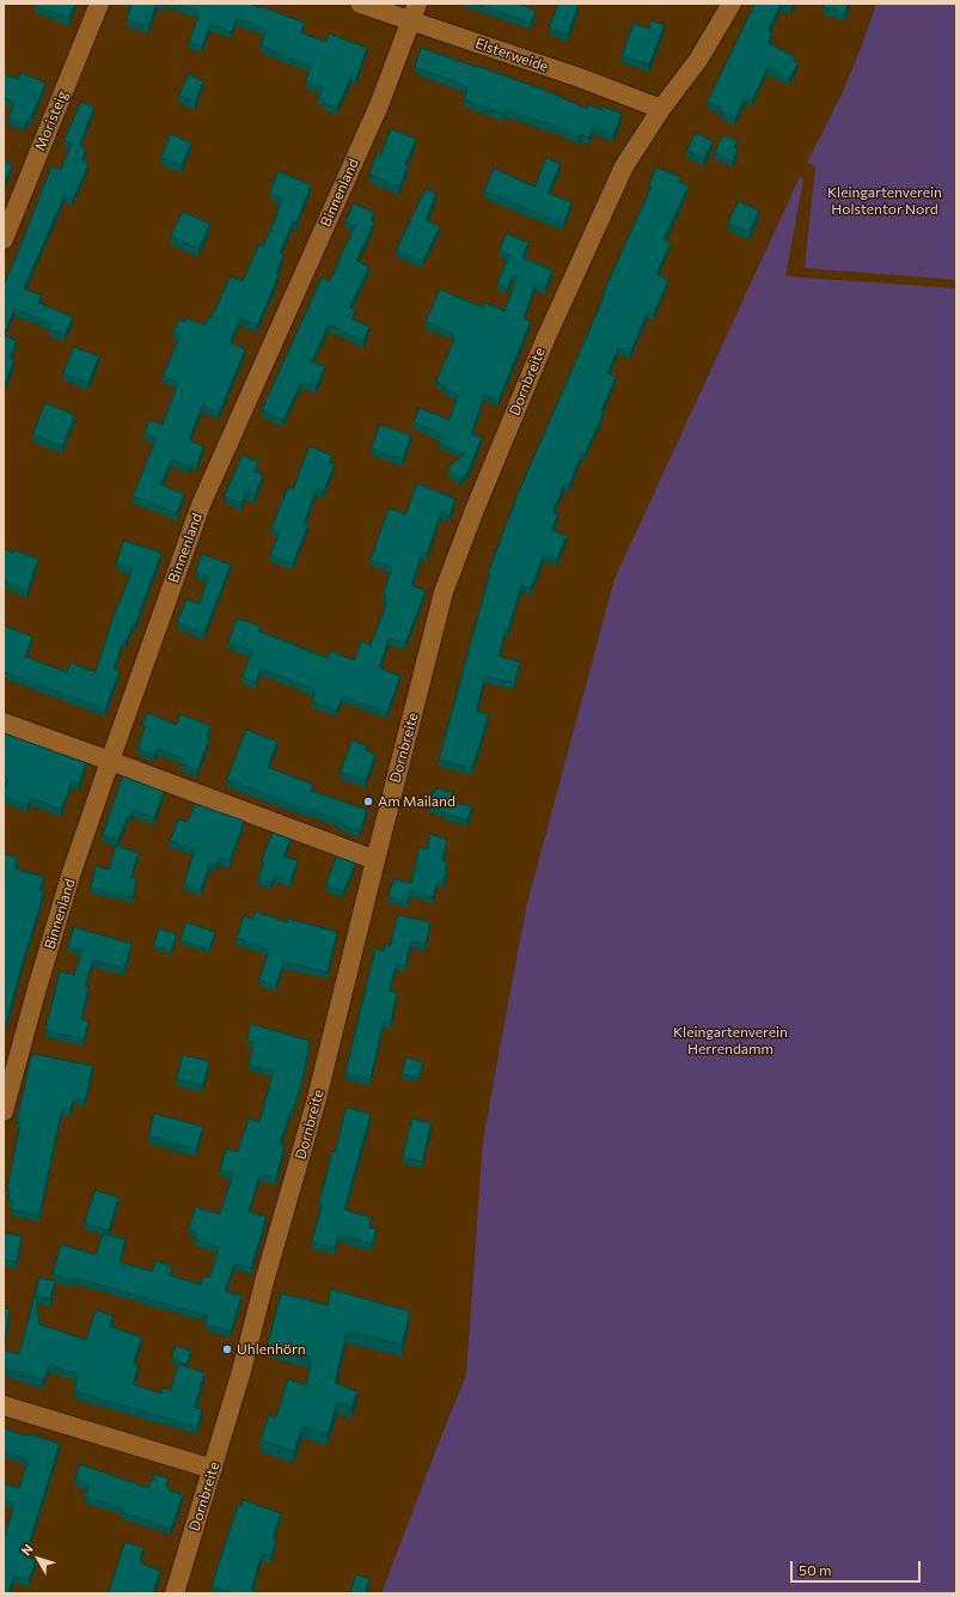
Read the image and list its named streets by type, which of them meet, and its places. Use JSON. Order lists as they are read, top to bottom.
{
  "streets": {
    "street": [
      "Elsterweide",
      "Moristeig",
      "Binnenland",
      "Dornbreite"
    ]
  },
  "crossings": [
    ["Elsterweide", "Binnenland"],
    ["Elsterweide", "Dornbreite"]
  ],
  "parks": ["Kleingartenverein Holstentor Nord", "Kleingartenverein Herrendamm"],
  "places": ["Am Mailand", "Uhlenhörn"],
  "scale_bar": "50 m",
  "north": "top left"
}
